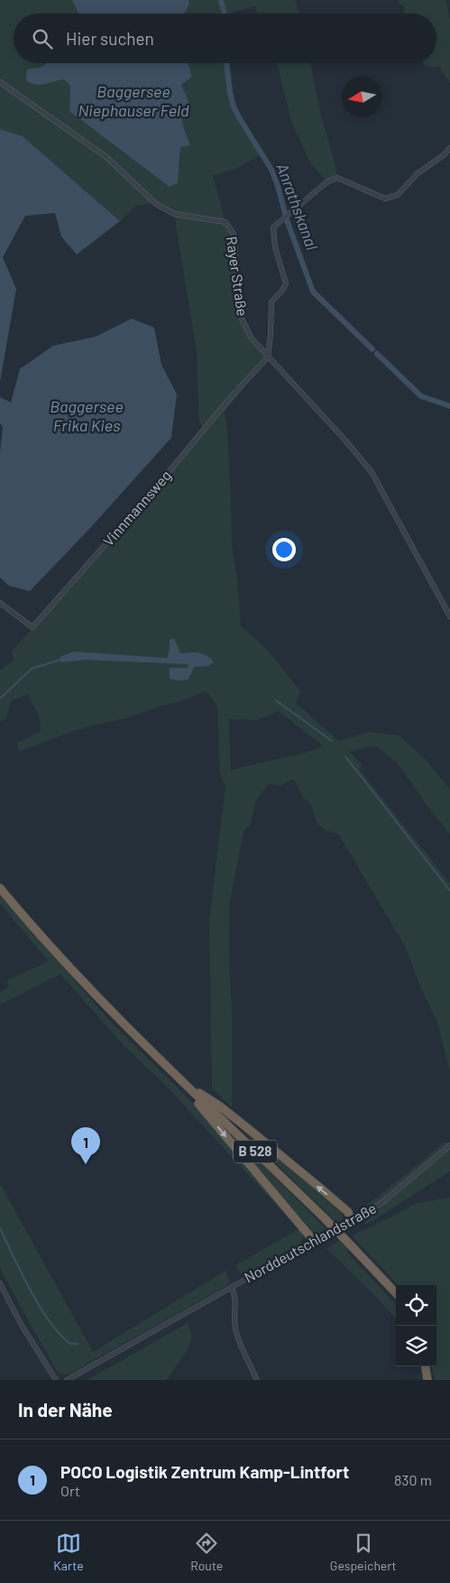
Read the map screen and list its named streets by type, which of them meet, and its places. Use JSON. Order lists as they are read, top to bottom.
{
  "streets": {
    "highway": ["B 528"],
    "street": ["Rayer Straße", "Vinnmannsweg", "Norddeutschlandstraße"]
  },
  "crossings": [
    ["Rayer Straße", "Vinnmannsweg"]
  ],
  "water": ["Baggersee Niephauser Feld", "Anrathskanal", "Baggersee Frika Kies"],
  "north": "left",
  "page": {
    "search": "Hier suchen",
    "pins": "1",
    "heading": "In der Nähe",
    "list": [
      {
        "mark": "1",
        "name": "POCO Logistik Zentrum Kamp-Lintfort",
        "note": "Ort",
        "value": "830 m"
      }
    ],
    "nav": ["Karte", "Route", "Gespeichert"]
  }
}
